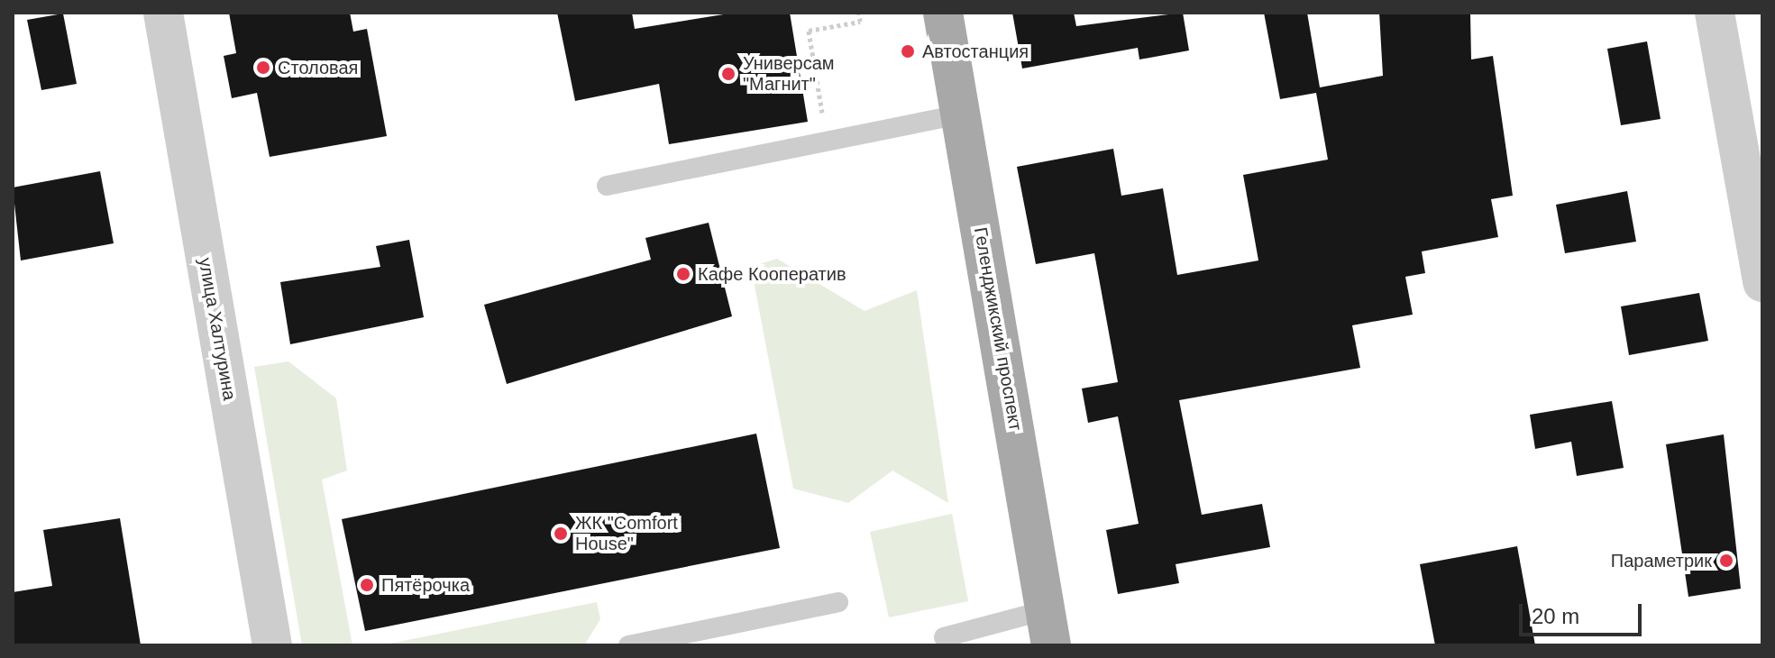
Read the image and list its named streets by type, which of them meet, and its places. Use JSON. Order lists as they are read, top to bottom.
{
  "streets": {
    "main road": ["Геленджикский проспект"],
    "street": ["улица Халтурина"]
  },
  "places": [
    "Автостанция",
    "Столовая",
    "Универсам \"Магнит\"",
    "Кафе Кооператив",
    "ЖК \"Comfort House\"",
    "Параметрик",
    "Пятёрочка"
  ],
  "scale_bar": "20 m"
}
